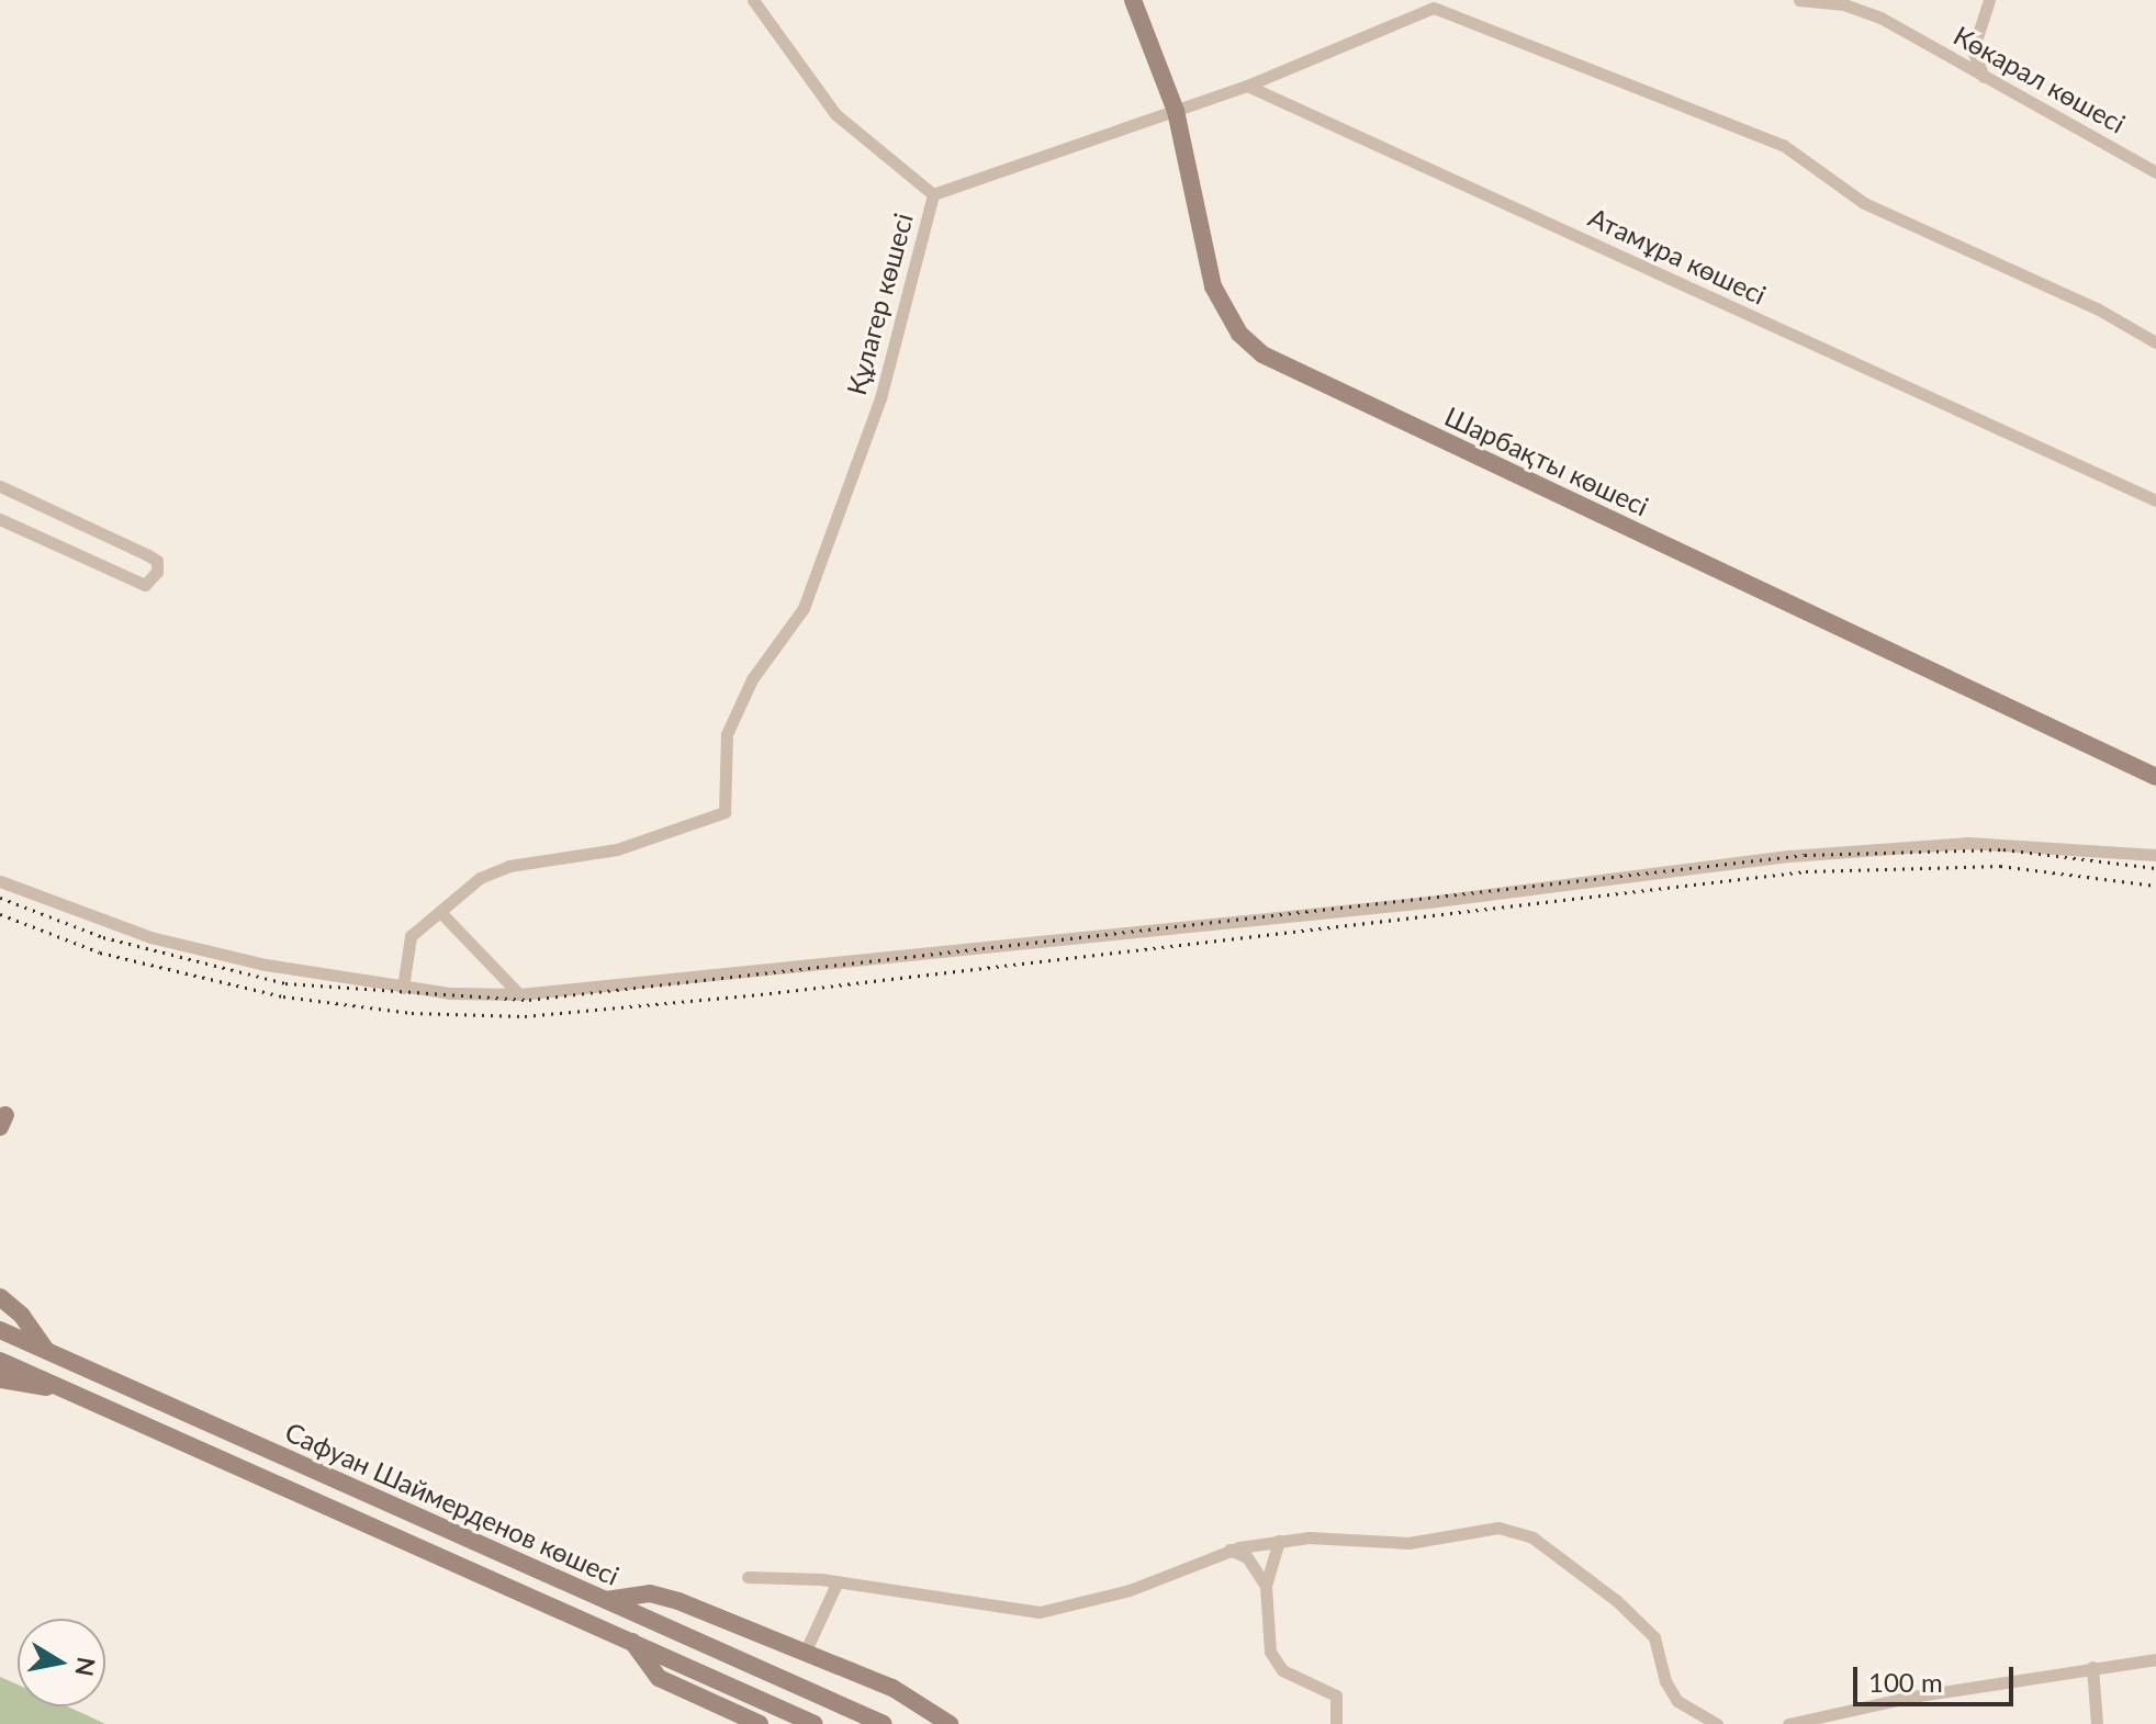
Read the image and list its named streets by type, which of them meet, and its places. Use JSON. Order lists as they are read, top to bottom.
{
  "streets": {
    "main road": ["Шарбақты көшесі", "Сафуан Шаймерденов көшесі"],
    "street": ["Көкарал көшесі", "Атамұра көшесі", "Құлагер көшесі"]
  },
  "crossings": [
    ["Құлагер көшесі", "Шарбақты көшесі"]
  ],
  "scale_bar": "100 m",
  "north": "right"
}
